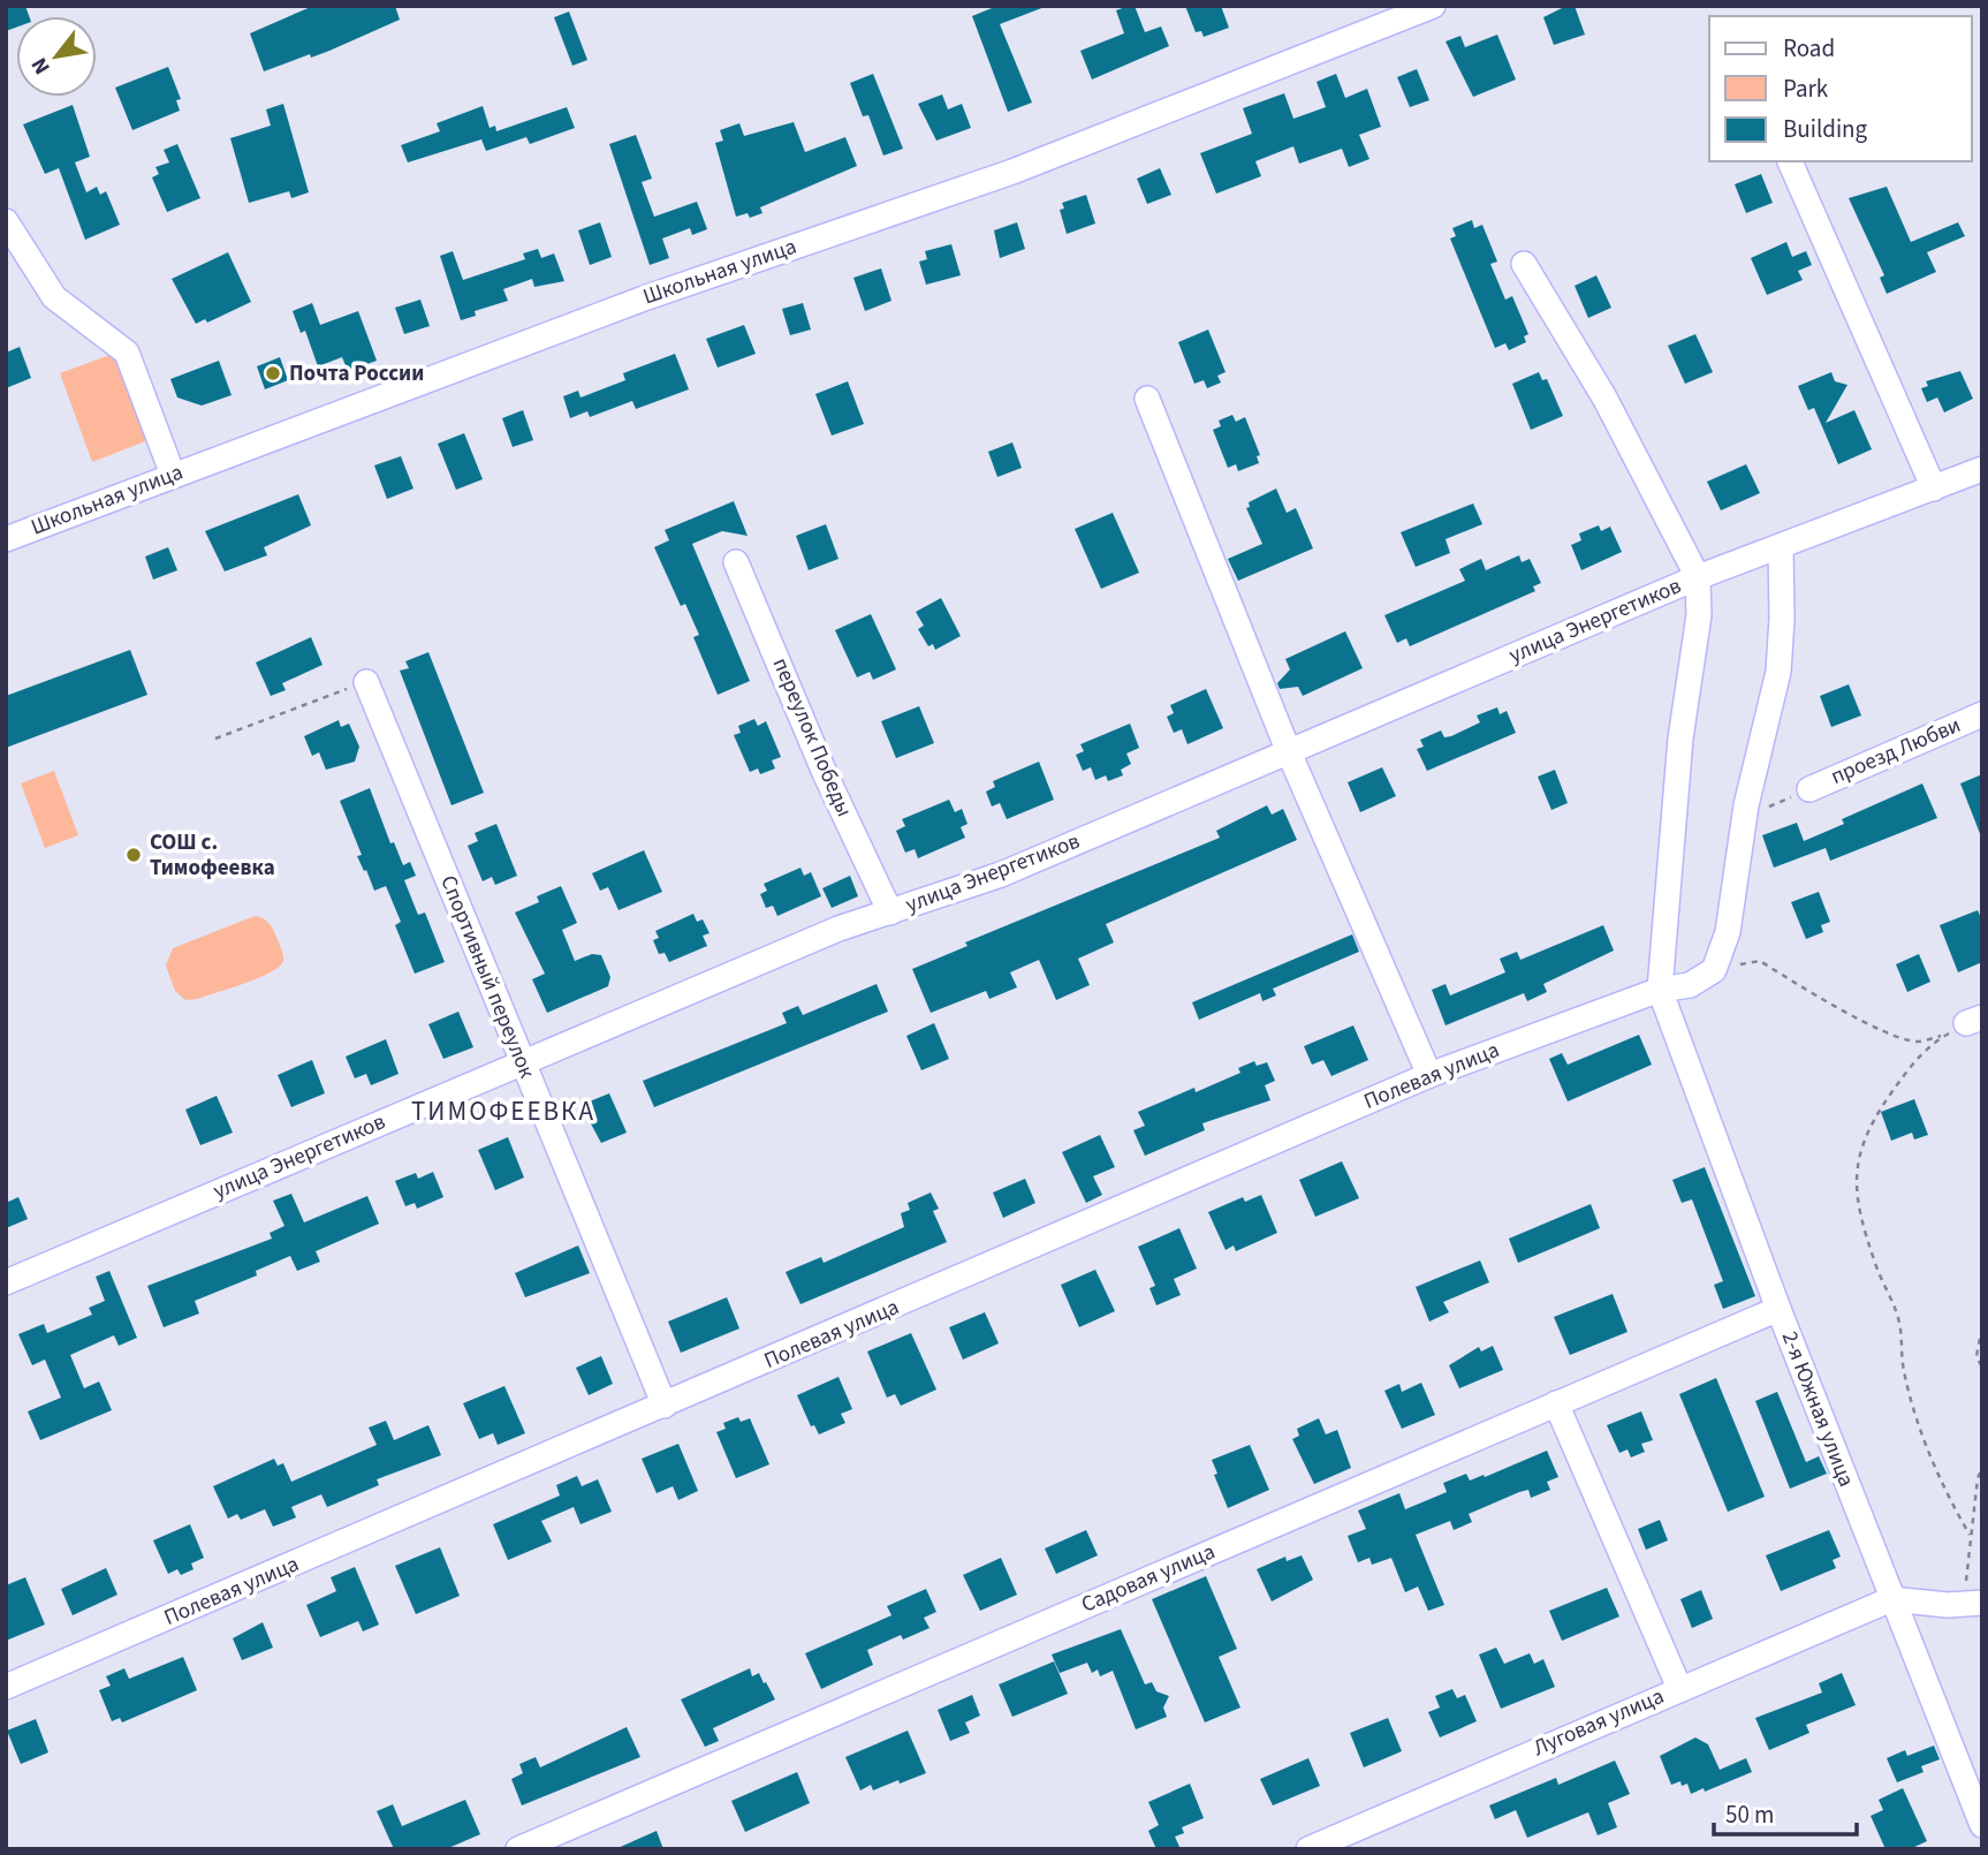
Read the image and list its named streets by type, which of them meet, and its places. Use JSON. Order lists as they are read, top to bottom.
{
  "streets": {
    "street": [
      "Школьная улица",
      "улица Энергетиков",
      "переулок Победы",
      "проезд Любви",
      "Спортивный переулок",
      "Полевая улица",
      "2-я Южная улица",
      "Садовая улица",
      "Луговая улица"
    ]
  },
  "crossings": [
    ["улица Энергетиков", "переулок Победы"],
    ["улица Энергетиков", "Спортивный переулок"],
    ["Спортивный переулок", "Полевая улица"],
    ["Полевая улица", "2-я Южная улица"],
    ["2-я Южная улица", "Садовая улица"],
    ["2-я Южная улица", "Луговая улица"]
  ],
  "districts": ["ТИМОФЕЕВКА"],
  "places": ["Почта России", "СОШ с. Тимофеевка"],
  "legend": ["Road", "Park", "Building"],
  "scale_bar": "50 m",
  "north": "bottom left"
}
